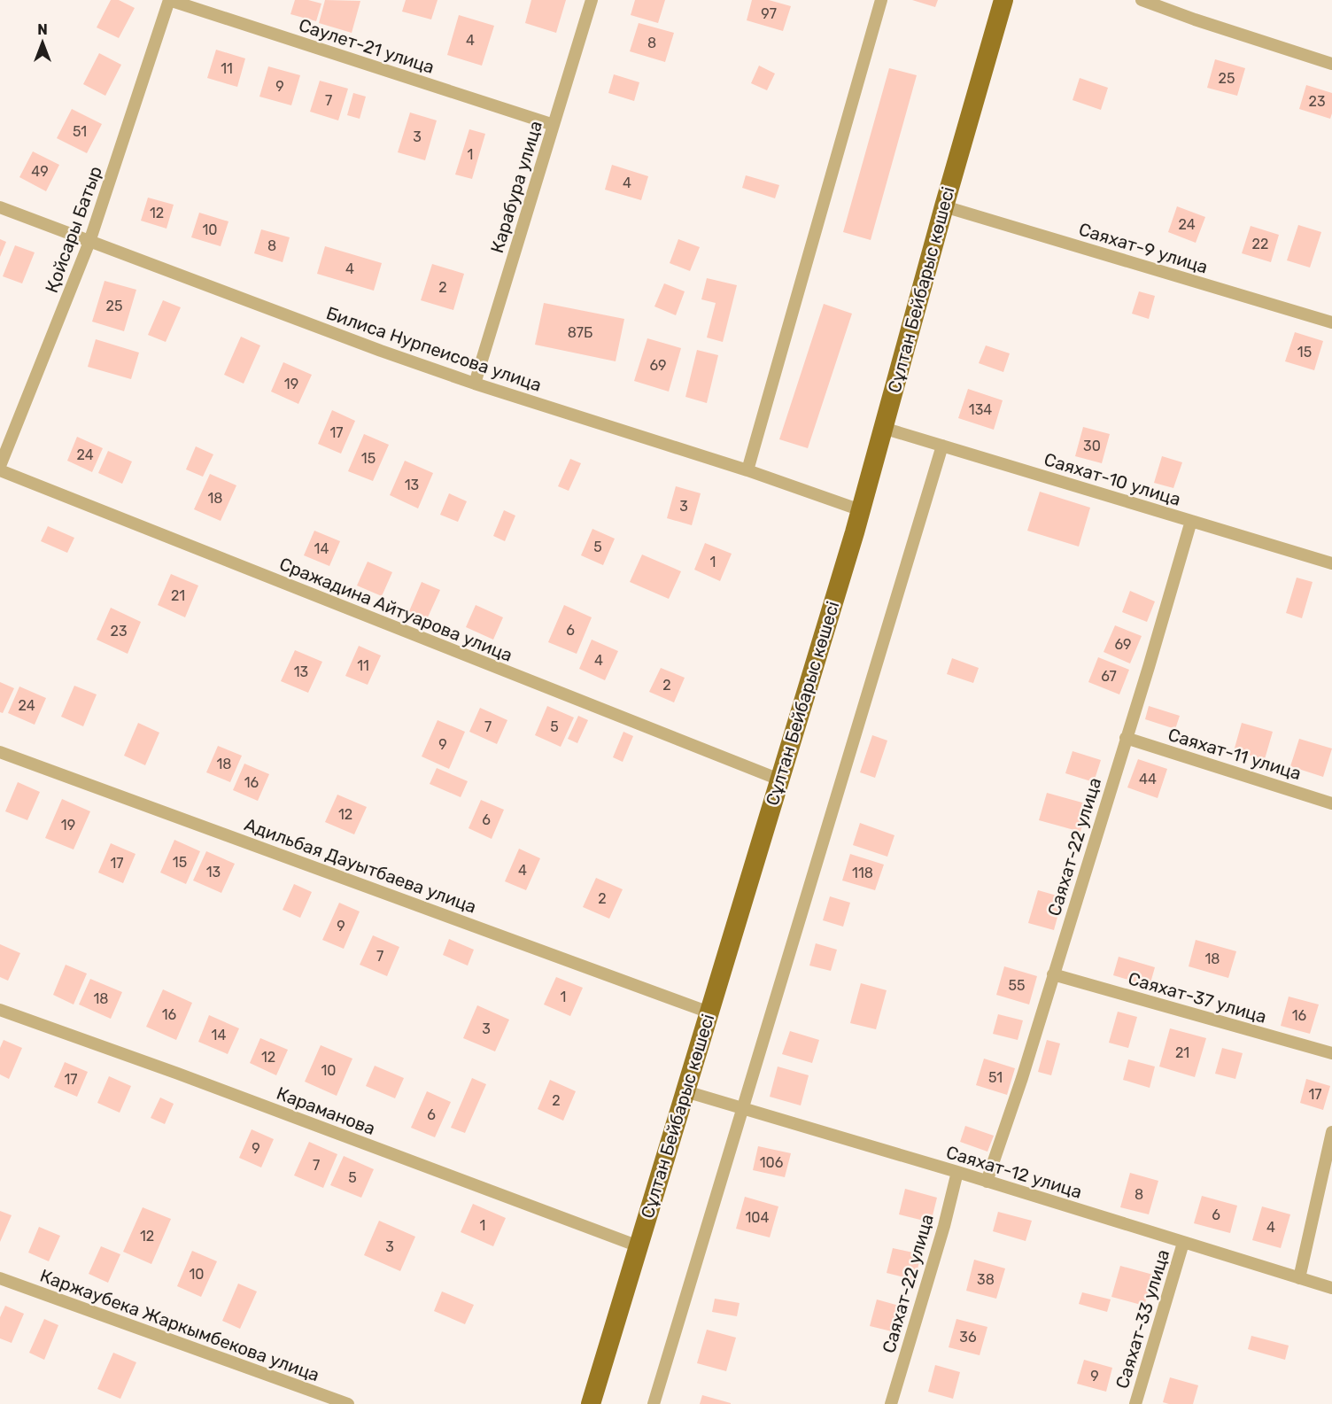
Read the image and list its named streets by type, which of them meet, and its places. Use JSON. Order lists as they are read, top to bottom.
{
  "streets": {
    "main road": ["Сұлтан Бейбарыс көшесі"],
    "street": [
      "Саулет-21 улица",
      "Карабура улица",
      "Қойсары Батыр",
      "Саяхат-9 улица",
      "Билиса Нурпеисова улица",
      "Саяхат-10 улица",
      "Сражадина Айтуарова улица",
      "Саяхат-11 улица",
      "Саяхат-22 улица",
      "Адильбая Дауытбаева улица",
      "Саяхат-37 улица",
      "Караманова",
      "Саяхат-12 улица",
      "Саяхат-33 улица",
      "Каржаубека Жаркымбекова улица"
    ]
  },
  "crossings": [
    ["Саулет-21 улица", "Карабура улица"],
    ["Саулет-21 улица", "Қойсары Батыр"],
    ["Карабура улица", "Билиса Нурпеисова улица"],
    ["Қойсары Батыр", "Билиса Нурпеисова улица"],
    ["Саяхат-9 улица", "Сұлтан Бейбарыс көшесі"],
    ["Сұлтан Бейбарыс көшесі", "Билиса Нурпеисова улица"],
    ["Сұлтан Бейбарыс көшесі", "Саяхат-10 улица"],
    ["Сұлтан Бейбарыс көшесі", "Сражадина Айтуарова улица"],
    ["Сұлтан Бейбарыс көшесі", "Адильбая Дауытбаева улица"],
    ["Сұлтан Бейбарыс көшесі", "Караманова"],
    ["Сұлтан Бейбарыс көшесі", "Саяхат-12 улица"],
    ["Саяхат-10 улица", "Саяхат-22 улица"],
    ["Саяхат-11 улица", "Саяхат-22 улица"],
    ["Саяхат-22 улица", "Саяхат-37 улица"],
    ["Саяхат-22 улица", "Саяхат-12 улица"],
    ["Саяхат-12 улица", "Саяхат-33 улица"]
  ],
  "house_numbers": [
    "97",
    "4",
    "8",
    "11",
    "25",
    "9",
    "7",
    "23",
    "51",
    "3",
    "1",
    "49",
    "4",
    "12",
    "24",
    "10",
    "22",
    "8",
    "4",
    "2",
    "25",
    "87Б",
    "15",
    "69",
    "19",
    "134",
    "17",
    "30",
    "24",
    "15",
    "13",
    "18",
    "3",
    "5",
    "14",
    "1",
    "21",
    "6",
    "23",
    "69",
    "4",
    "11",
    "13",
    "67",
    "2",
    "24",
    "7",
    "5",
    "9",
    "18",
    "44",
    "16",
    "12",
    "6",
    "19",
    "15",
    "17",
    "4",
    "13",
    "118",
    "2",
    "9",
    "7",
    "18",
    "55",
    "1",
    "18",
    "16",
    "16",
    "3",
    "14",
    "21",
    "12",
    "10",
    "51",
    "17",
    "17",
    "2",
    "6",
    "9",
    "106",
    "7",
    "5",
    "8",
    "6",
    "104",
    "1",
    "4",
    "12",
    "3",
    "10",
    "38",
    "36",
    "9"
  ],
  "north": "top"
}
